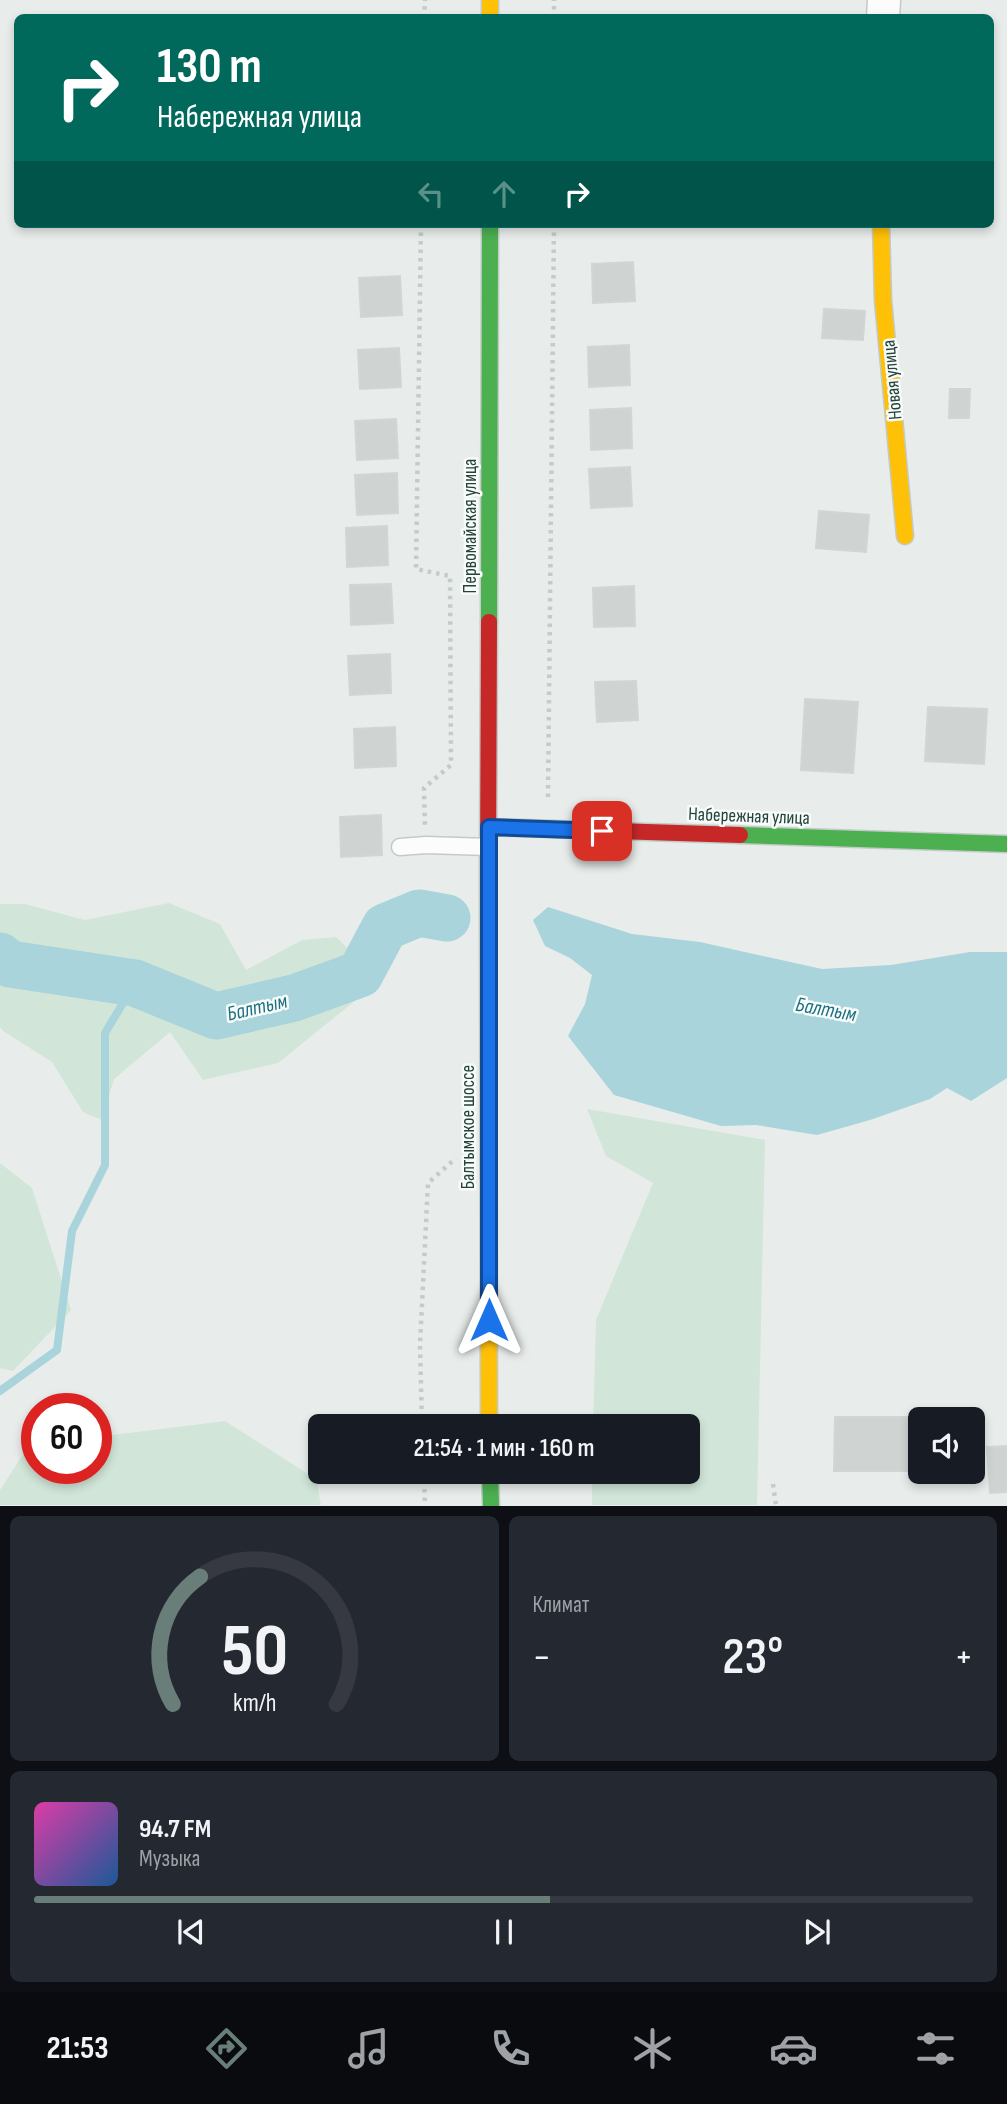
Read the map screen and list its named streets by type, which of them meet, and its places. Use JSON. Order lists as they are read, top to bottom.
{
  "streets": {
    "main road": [
      "Новая улица",
      "Первомайская улица",
      "Набережная улица",
      "Балтымское шоссе"
    ]
  },
  "crossings": [
    ["Первомайская улица", "Набережная улица"],
    ["Первомайская улица", "Балтымское шоссе"],
    ["Набережная улица", "Балтымское шоссе"]
  ],
  "water": ["Балтым"],
  "page": {
    "turn": ["130 m", "Набережная улица"],
    "limit": "60",
    "trip": "21:54 · 1 мин · 160 m",
    "tile": "Климат",
    "heat": ["−", "23°", "+"],
    "song": ["94.7 FM", "Музыка"],
    "tabs": "21:53",
    "gauge": ["50", "km/h"]
  }
}
